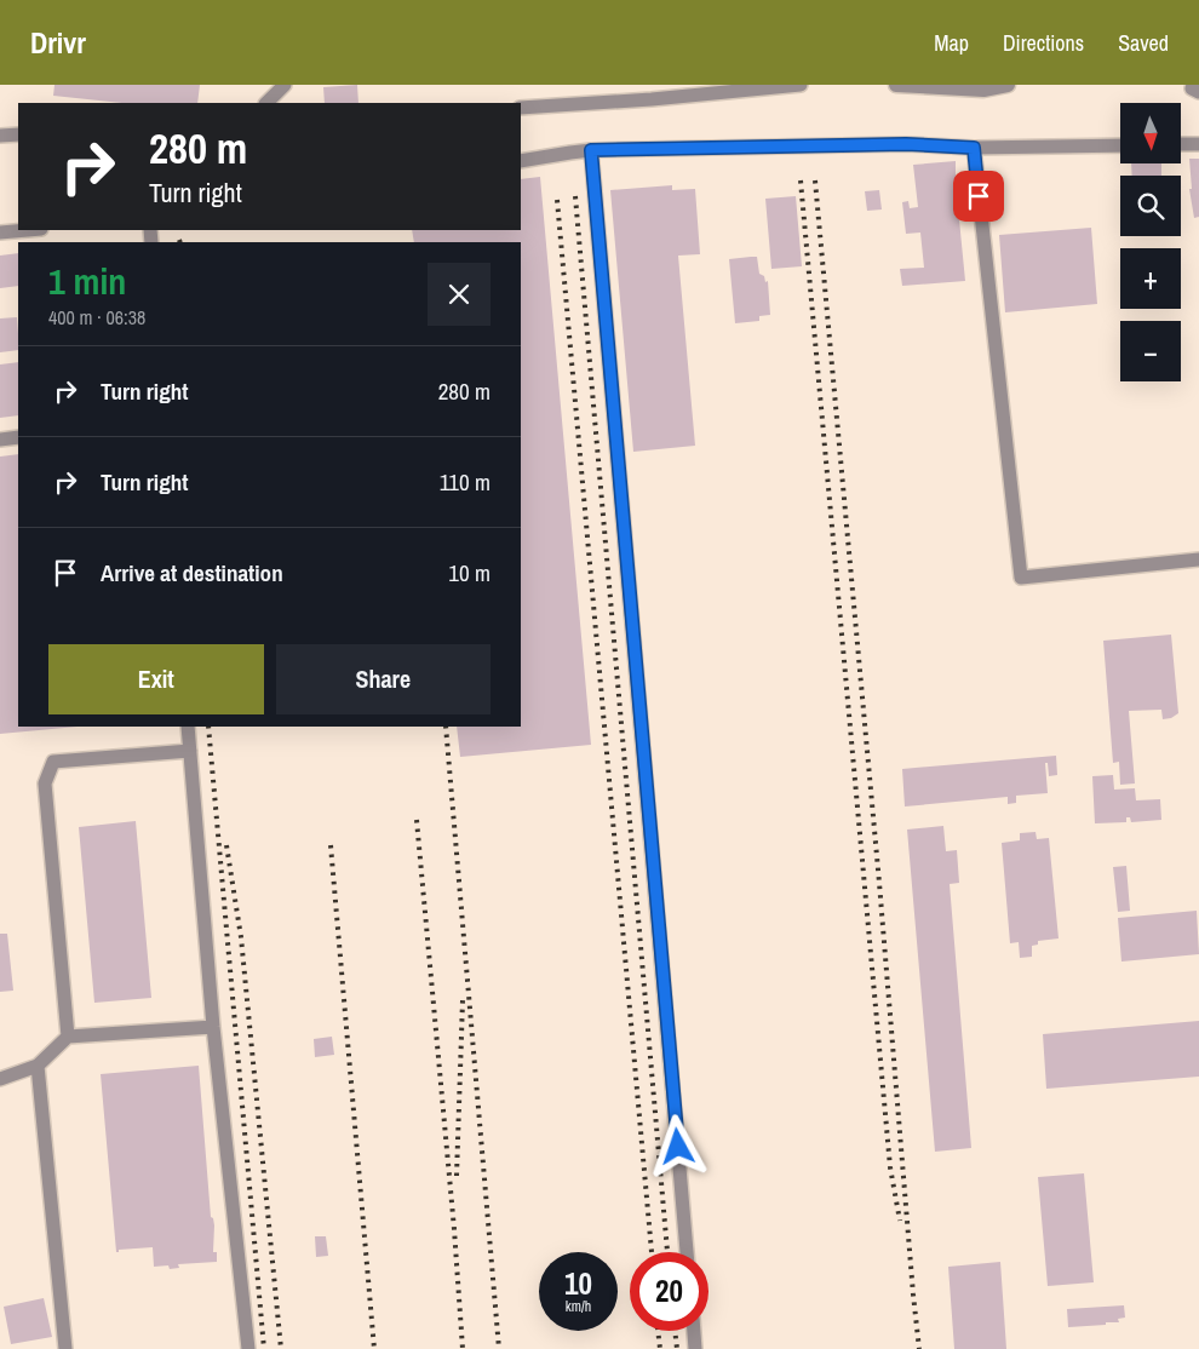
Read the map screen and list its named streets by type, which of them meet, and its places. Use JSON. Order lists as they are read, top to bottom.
{
  "north": "bottom",
  "page": {
    "header": "Drivr",
    "nav": ["Map", "Directions", "Saved"],
    "map_buttons": ["+", "−"],
    "turn": ["280 m", "Turn right"],
    "heading": ["1 min", "400 m · 06:38"],
    "list": [
      {
        "name": "Turn right",
        "value": "280 m"
      },
      {
        "name": "Turn right",
        "value": "110 m"
      },
      {
        "name": "Arrive at destination",
        "value": "10 m"
      }
    ],
    "buttons": ["Exit", "Share"],
    "speed": "10 km/h",
    "limit": "20"
  }
}
